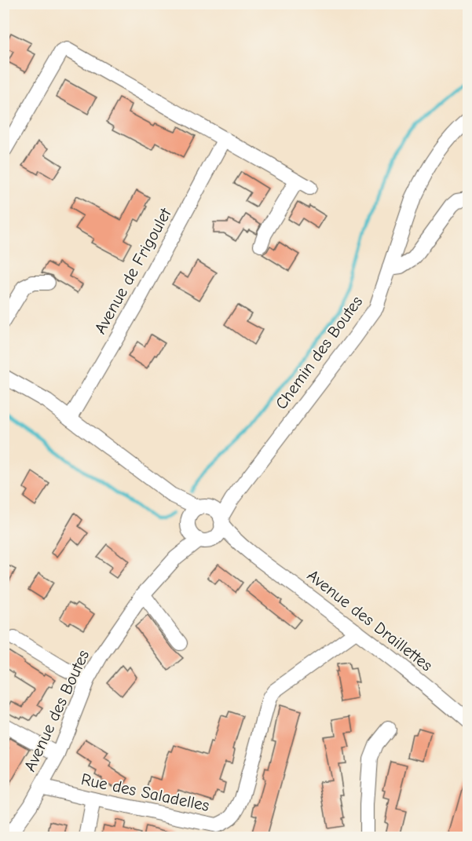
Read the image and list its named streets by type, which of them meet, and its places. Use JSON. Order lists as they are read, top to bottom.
{
  "streets": {
    "street": [
      "Avenue de Frigoulet",
      "Chemin des Boutes",
      "Avenue des Draillettes",
      "Avenue des Boutes",
      "Rue des Saladelles"
    ]
  },
  "crossings": [
    ["Avenue de Frigoulet", "Avenue des Draillettes"],
    ["Chemin des Boutes", "Avenue des Draillettes"],
    ["Avenue des Draillettes", "Rue des Saladelles"],
    ["Avenue des Boutes", "Rue des Saladelles"]
  ]
}
